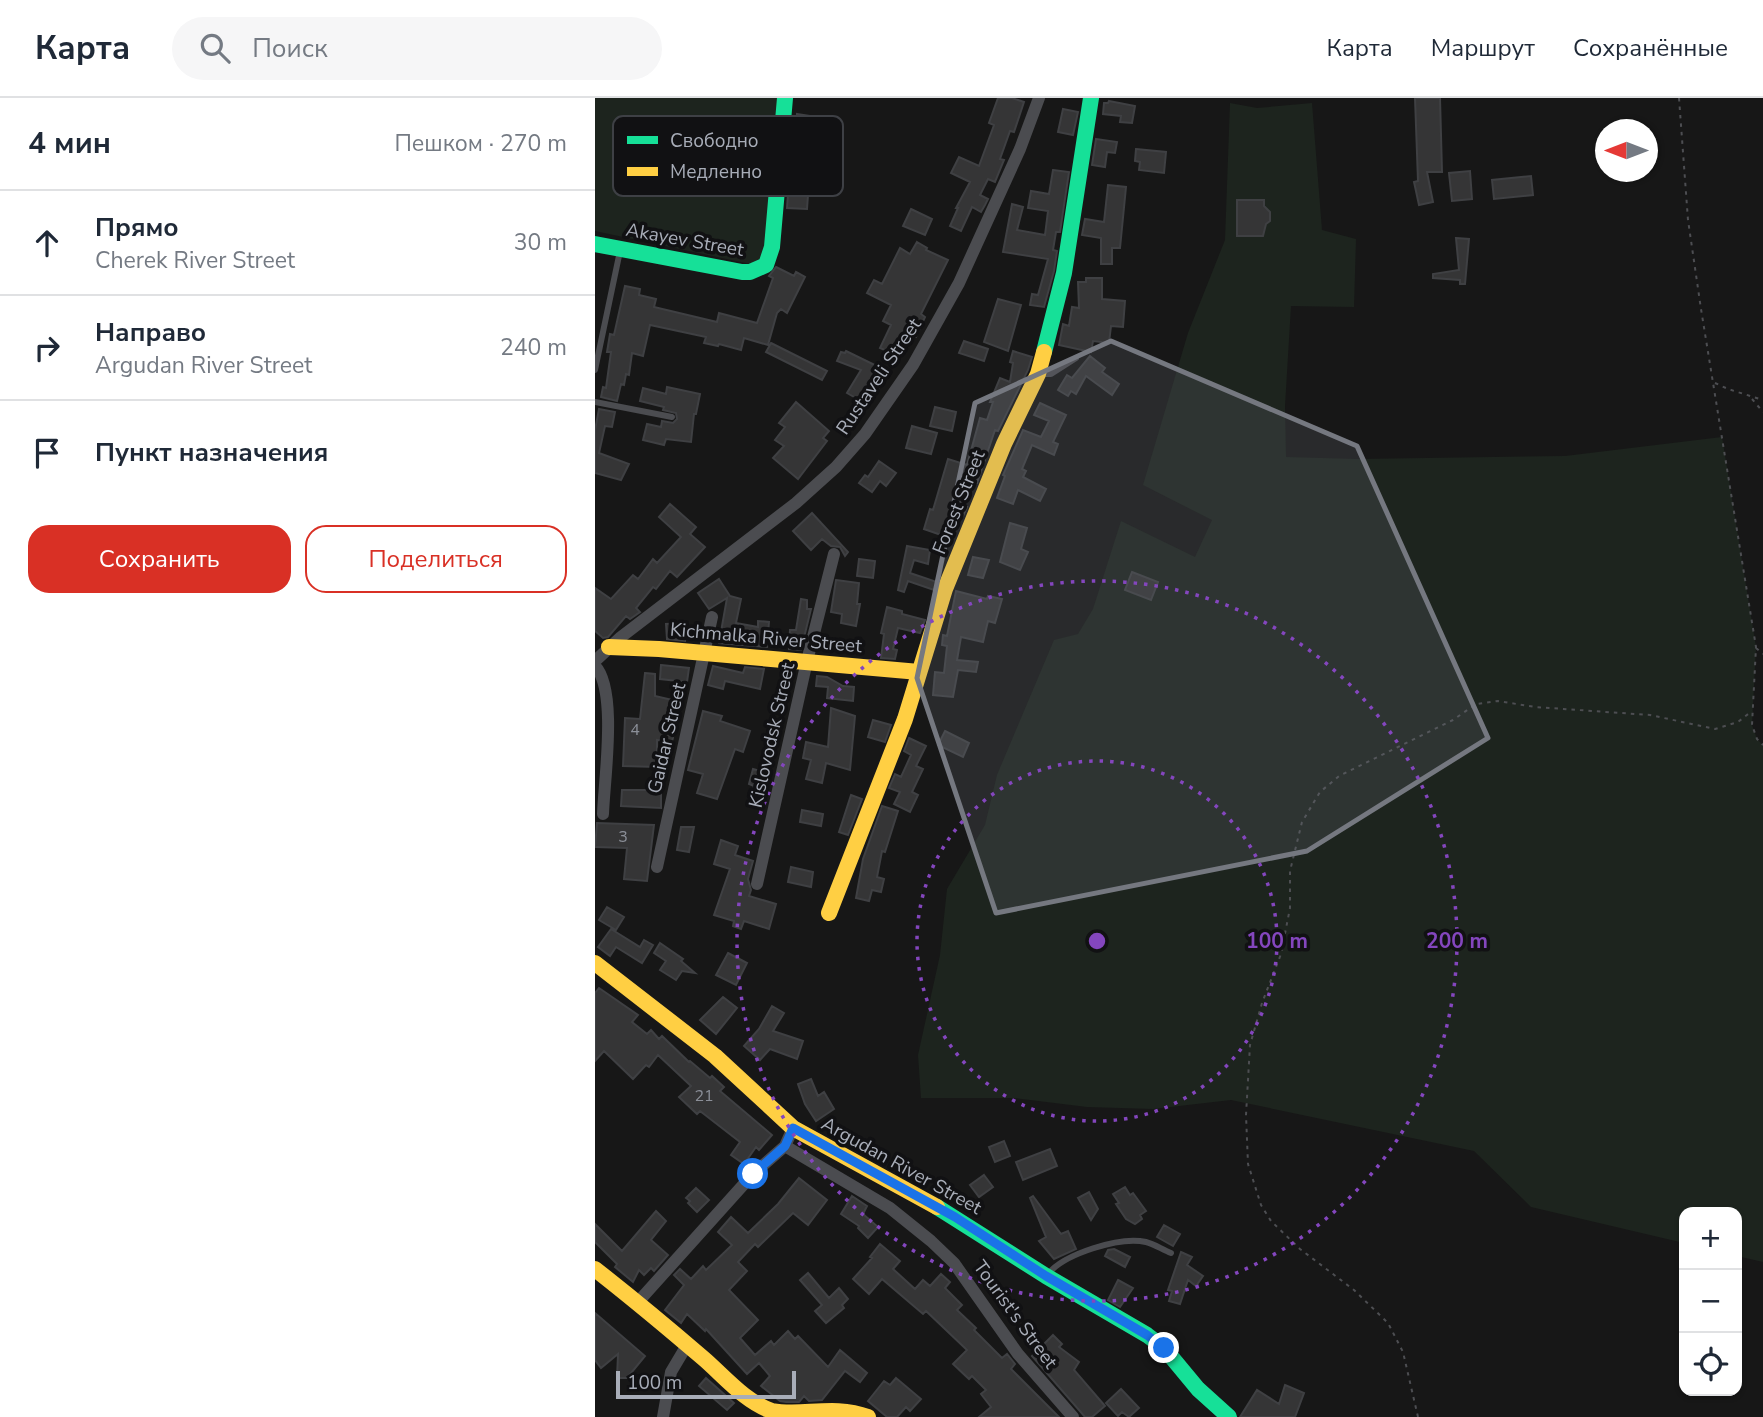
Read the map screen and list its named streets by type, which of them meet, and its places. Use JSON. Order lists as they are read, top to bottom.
{
  "streets": {
    "street": [
      "Akayev Street",
      "Rustaveli Street",
      "Forest Street",
      "Kichmalka River Street",
      "Kislovodsk Street",
      "Gaidar Street",
      "Argudan River Street",
      "Tourist's Street"
    ]
  },
  "crossings": [
    ["Rustaveli Street", "Kichmalka River Street"],
    ["Forest Street", "Kichmalka River Street"],
    ["Kichmalka River Street", "Kislovodsk Street"],
    ["Kichmalka River Street", "Gaidar Street"]
  ],
  "house_numbers": ["4", "3", "21"],
  "legend": ["Свободно", "Медленно"],
  "scale_bar": "100 m",
  "north": "left",
  "page": {
    "header": "Карта",
    "search": "Поиск",
    "nav": ["Карта", "Маршрут", "Сохранённые"],
    "heading": ["4 мин", "Пешком · 270 m"],
    "list": [
      ["Прямо", "Cherek River Street", "30 m"],
      ["Направо", "Argudan River Street", "240 m"],
      "Пункт назначения"
    ],
    "buttons": ["Сохранить", "Поделиться"],
    "map_buttons": ["+", "−"],
    "scale": "100 m"
  },
  "rings": ["100 m", "200 m"]
}
